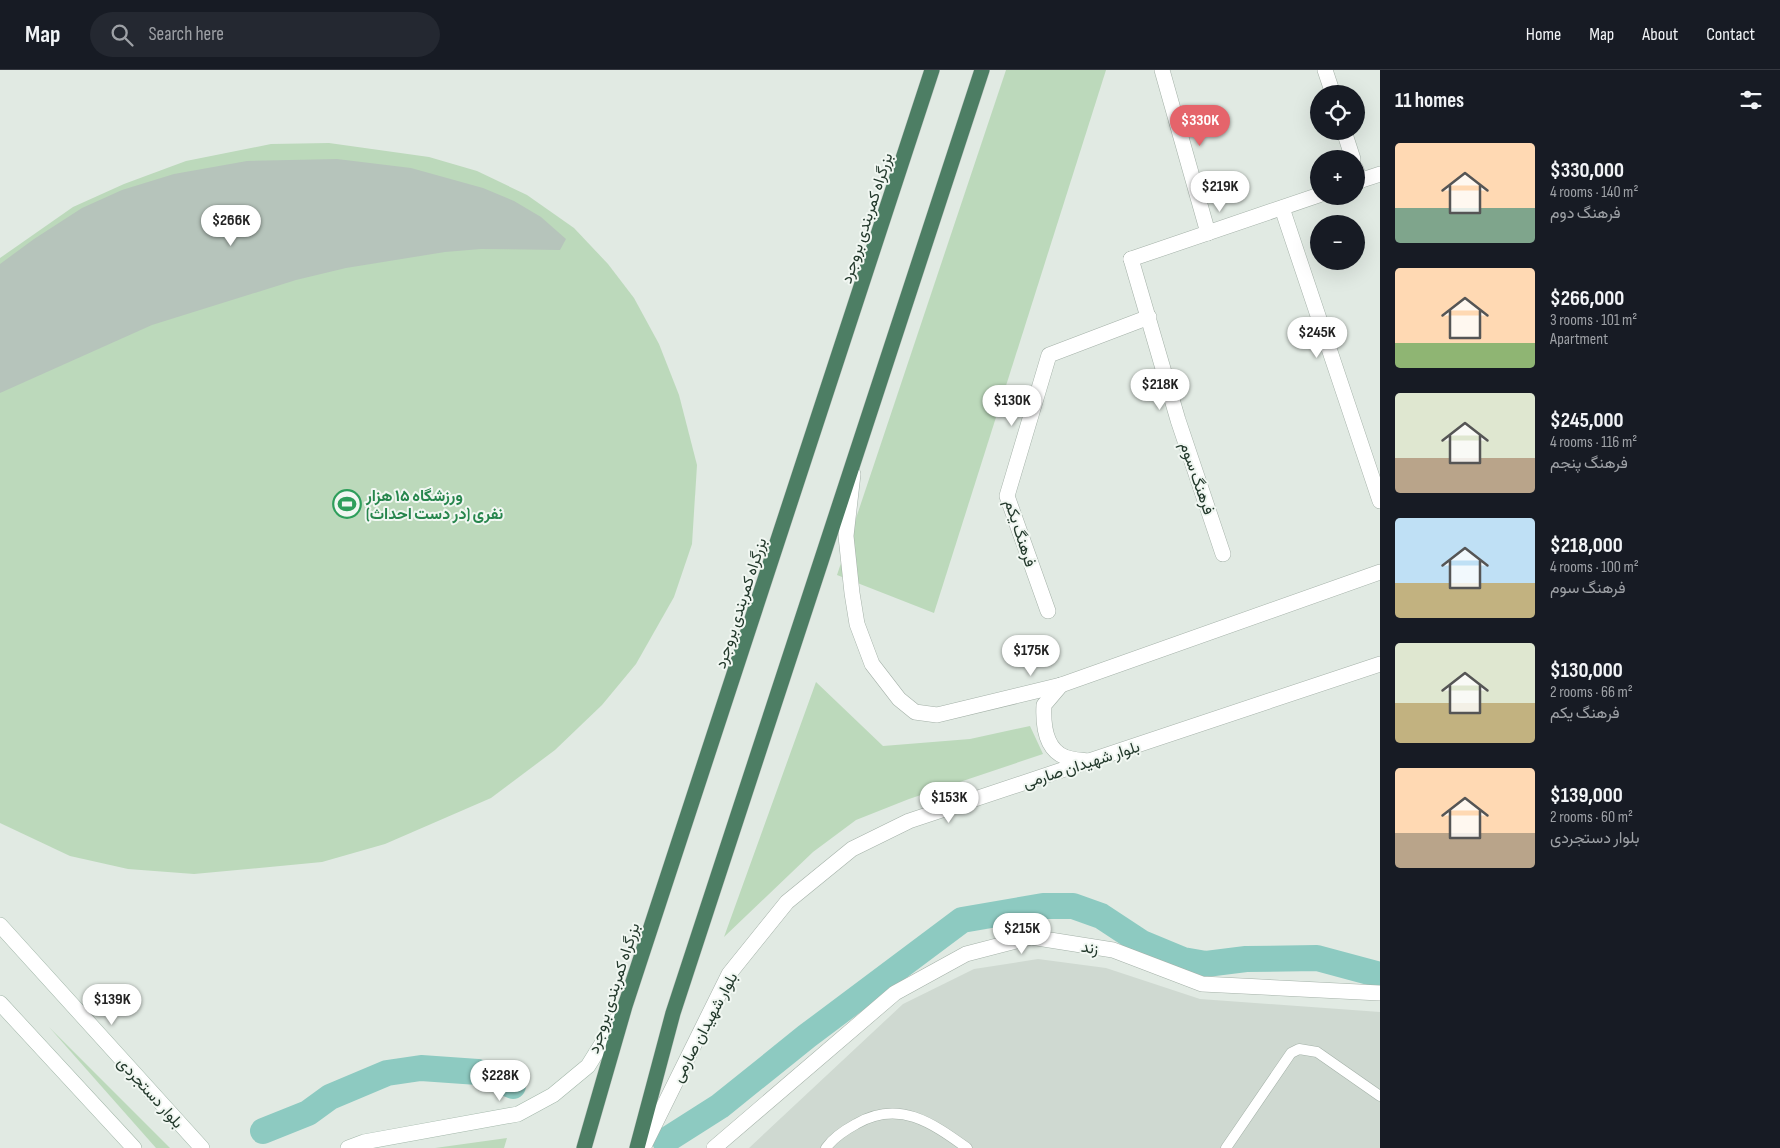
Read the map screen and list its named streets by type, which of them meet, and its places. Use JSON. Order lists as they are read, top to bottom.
{
  "streets": {
    "highway": ["بزرگراه کمربندی بروجرد"],
    "street": [
      "فرهنگ سوم",
      "فرهنگ یکم",
      "بلوار شهیدان صارمی",
      "زند",
      "بلوار دستجردی"
    ]
  },
  "crossings": [
    ["فرهنگ سوم", "فرهنگ یکم"]
  ],
  "places": {
    "sports": ["ورزشگاه ۱۵ هزار نفری (در دست احداث)"]
  },
  "page": {
    "header": "Map",
    "search": "Search here",
    "nav": [
      "Home",
      "Map",
      "About",
      "Contact"
    ],
    "heading": "11 homes",
    "map_buttons": ["+", "−"],
    "price": [
      "$330K",
      "$219K",
      "$266K",
      "$245K",
      "$218K",
      "$130K",
      "$175K",
      "$153K",
      "$215K",
      "$139K",
      "$228K"
    ],
    "list": [
      {
        "name": "$330,000",
        "note": "4 rooms · 140 m² · فرهنگ دوم"
      },
      {
        "name": "$266,000",
        "note": "3 rooms · 101 m² · Apartment"
      },
      {
        "name": "$245,000",
        "note": "4 rooms · 116 m² · فرهنگ پنجم"
      },
      {
        "name": "$218,000",
        "note": "4 rooms · 100 m² · فرهنگ سوم"
      },
      {
        "name": "$130,000",
        "note": "2 rooms · 66 m² · فرهنگ یکم"
      },
      {
        "name": "$139,000",
        "note": "2 rooms · 60 m² · بلوار دستجردی"
      }
    ]
  }
}
